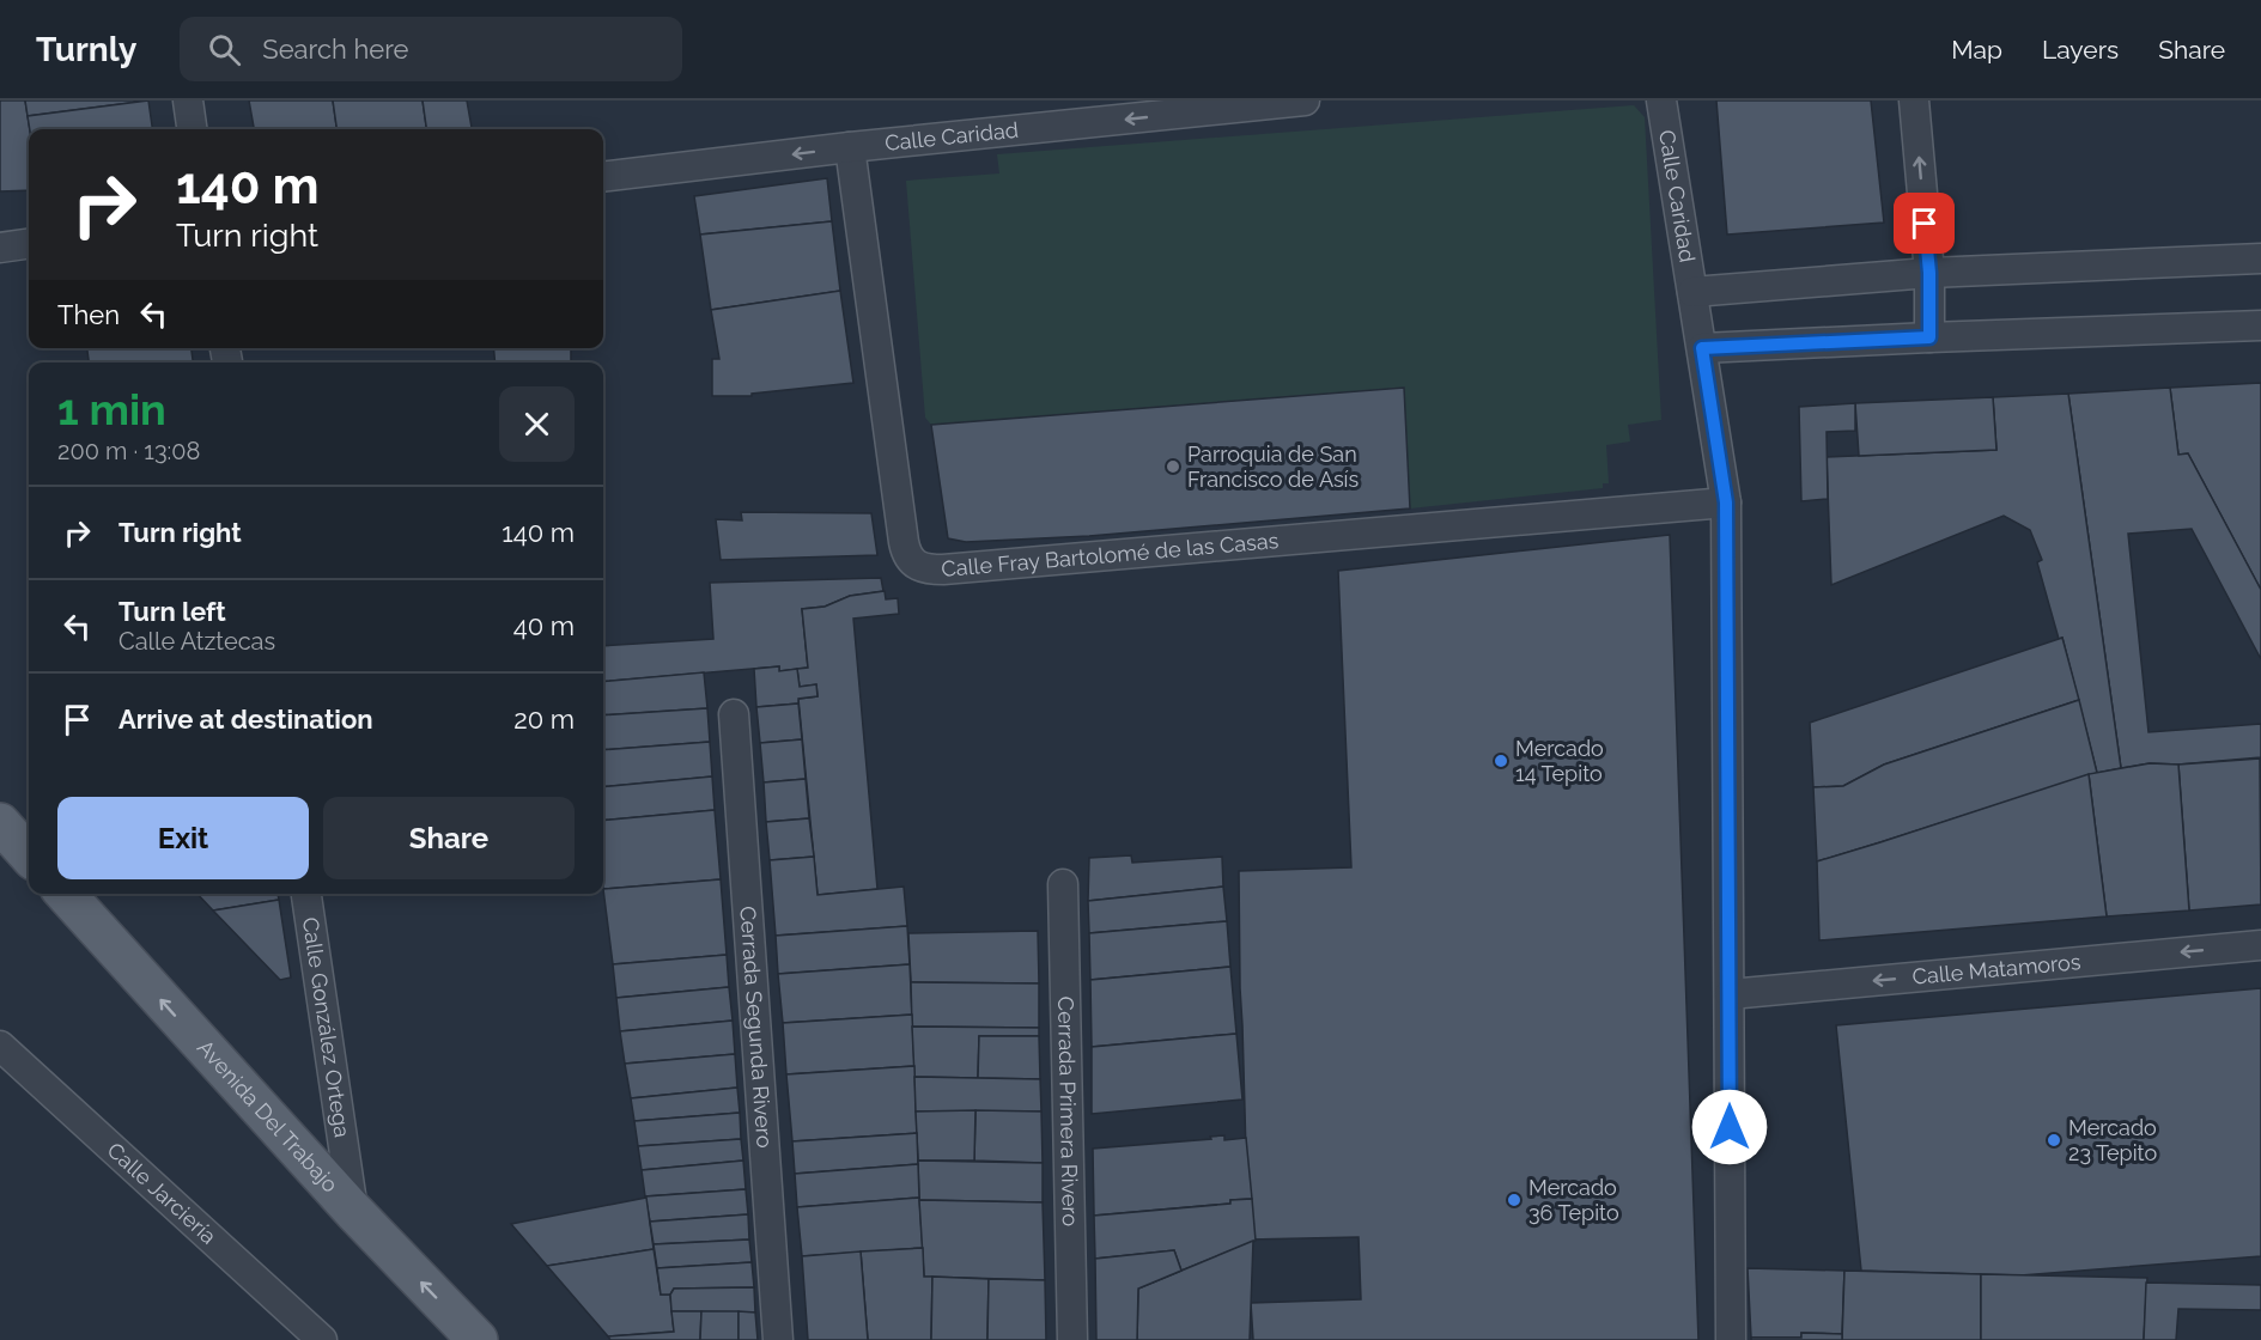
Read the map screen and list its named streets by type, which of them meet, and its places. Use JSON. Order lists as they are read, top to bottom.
{
  "streets": {
    "main road": ["Avenida Del Trabajo"],
    "street": [
      "Calle Caridad",
      "Calle Fray Bartolomé de las Casas",
      "Calle Matamoros",
      "Calle González Ortega",
      "Cerrada Segunda Rivero",
      "Cerrada Primera Rivero",
      "Calle Jarciería"
    ]
  },
  "crossings": [
    ["Calle Caridad", "Calle Fray Bartolomé de las Casas"],
    ["Calle Caridad", "Calle Matamoros"],
    ["Calle González Ortega", "Avenida Del Trabajo"]
  ],
  "one_way": ["Calle Matamoros", "Avenida Del Trabajo"],
  "places": [
    "Parroquia de San Francisco de Asís",
    "Mercado 14 Tepito",
    "Mercado 23 Tepito",
    "Mercado 36 Tepito"
  ],
  "page": {
    "header": "Turnly",
    "search": "Search here",
    "nav": ["Map", "Layers", "Share"],
    "turn": ["140 m", "Turn right"],
    "then": "Then",
    "heading": ["1 min", "200 m · 13:08"],
    "list": [
      {
        "name": "Turn right",
        "value": "140 m"
      },
      {
        "name": "Turn left",
        "note": "Calle Atztecas",
        "value": "40 m"
      },
      {
        "name": "Arrive at destination",
        "value": "20 m"
      }
    ],
    "buttons": ["Exit", "Share"]
  }
}
